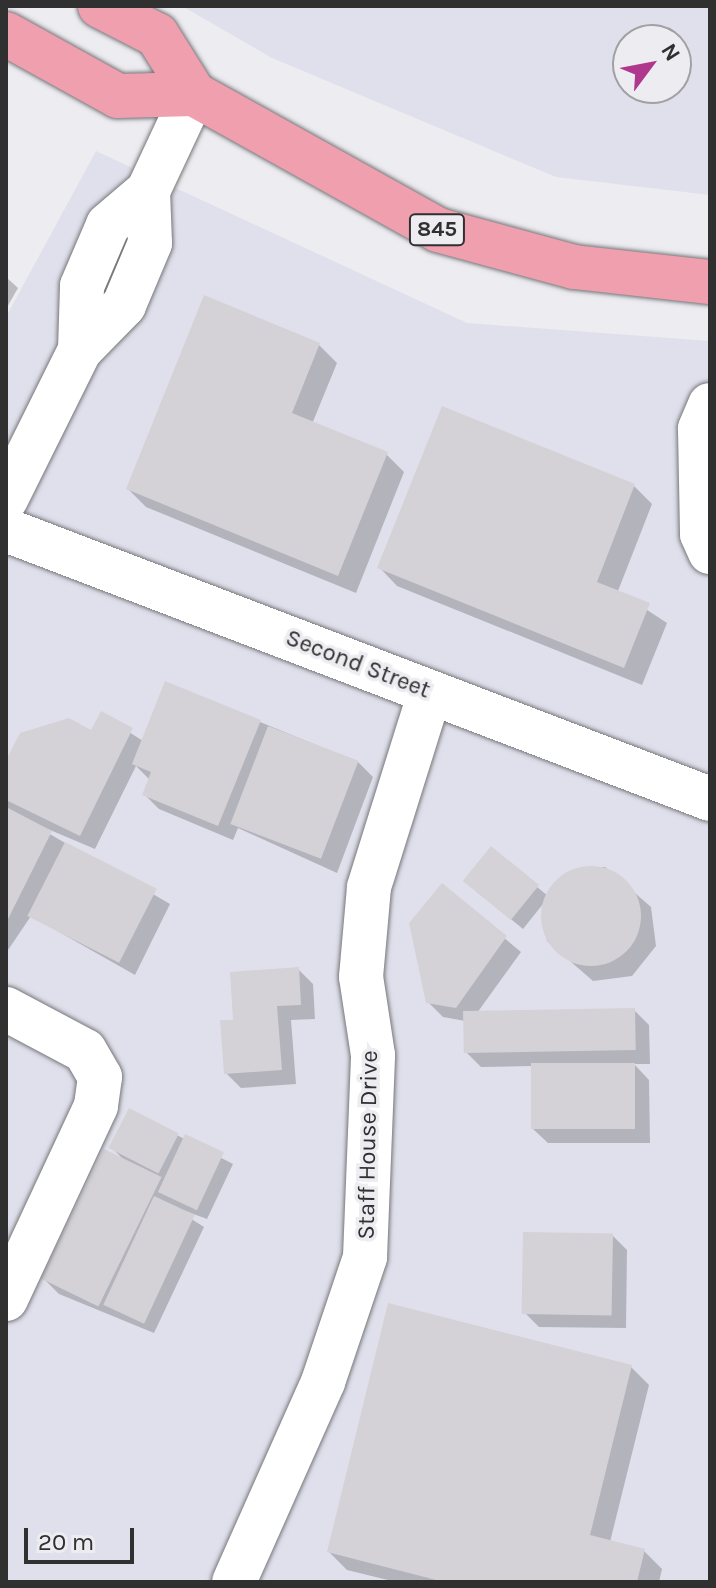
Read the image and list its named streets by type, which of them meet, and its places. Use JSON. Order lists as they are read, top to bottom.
{
  "streets": {
    "main road": ["845"],
    "street": ["Second Street", "Staff House Drive"]
  },
  "crossings": [
    ["Second Street", "Staff House Drive"]
  ],
  "scale_bar": "20 m",
  "north": "top right"
}
